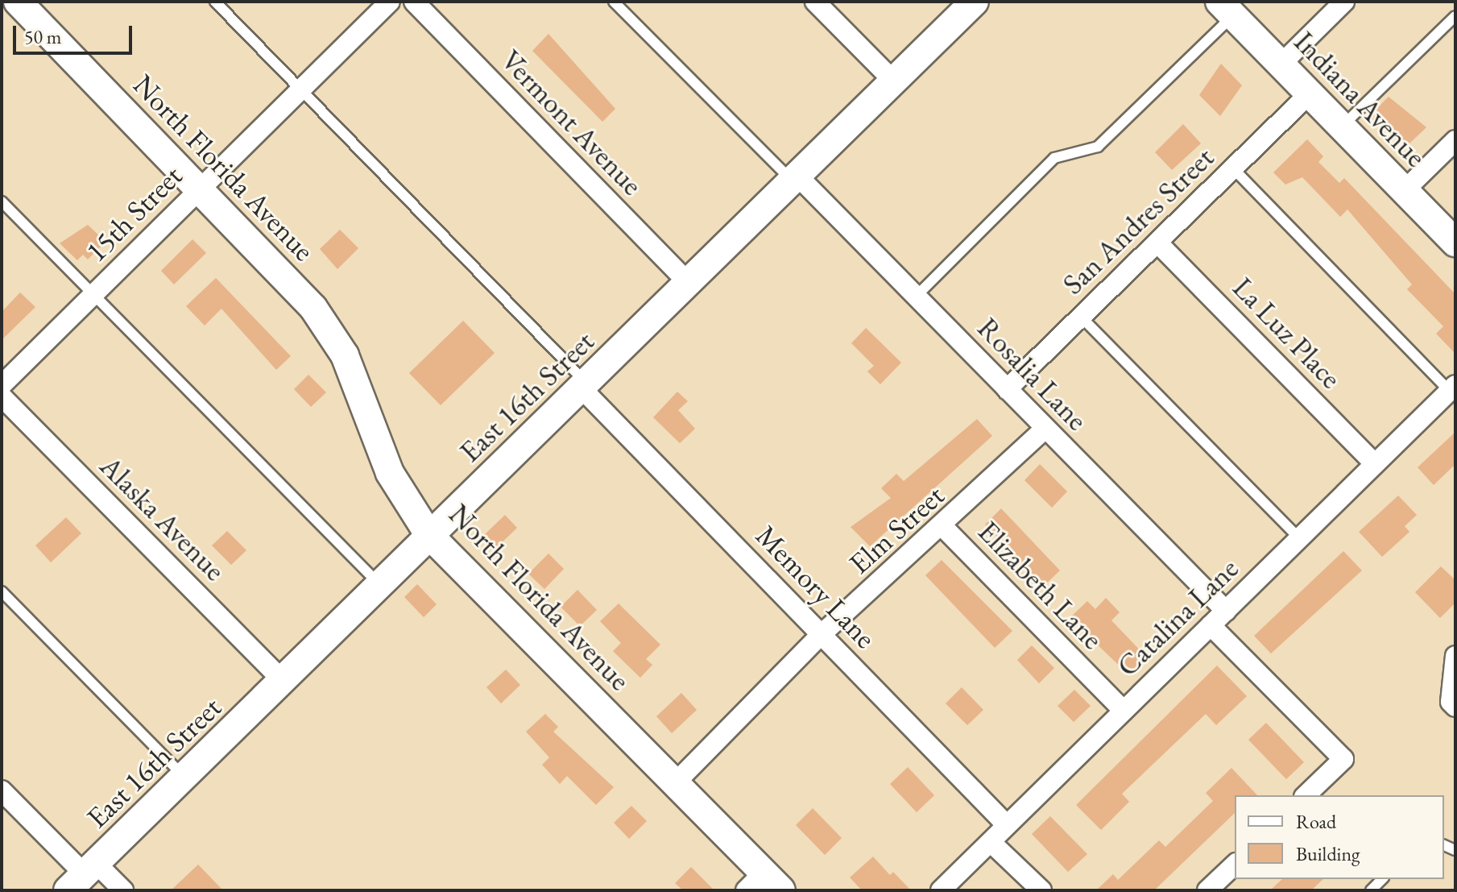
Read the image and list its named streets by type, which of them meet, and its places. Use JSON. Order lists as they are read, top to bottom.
{
  "streets": {
    "street": [
      "Indiana Avenue",
      "Vermont Avenue",
      "North Florida Avenue",
      "15th Street",
      "San Andres Street",
      "La Luz Place",
      "Rosalia Lane",
      "East 16th Street",
      "Alaska Avenue",
      "Elm Street",
      "Elizabeth Lane",
      "Memory Lane",
      "Catalina Lane"
    ]
  },
  "crossings": [
    ["Indiana Avenue", "San Andres Street"],
    ["Vermont Avenue", "East 16th Street"],
    ["North Florida Avenue", "15th Street"],
    ["North Florida Avenue", "East 16th Street"],
    ["North Florida Avenue", "Elm Street"],
    ["San Andres Street", "La Luz Place"],
    ["San Andres Street", "Rosalia Lane"],
    ["La Luz Place", "Catalina Lane"],
    ["Rosalia Lane", "East 16th Street"],
    ["Rosalia Lane", "Elm Street"],
    ["Rosalia Lane", "Catalina Lane"],
    ["East 16th Street", "Alaska Avenue"],
    ["East 16th Street", "Memory Lane"],
    ["Elm Street", "Elizabeth Lane"],
    ["Elm Street", "Memory Lane"],
    ["Elizabeth Lane", "Catalina Lane"],
    ["Memory Lane", "Catalina Lane"]
  ],
  "legend": ["Road", "Building"],
  "scale_bar": "50 m"
}
